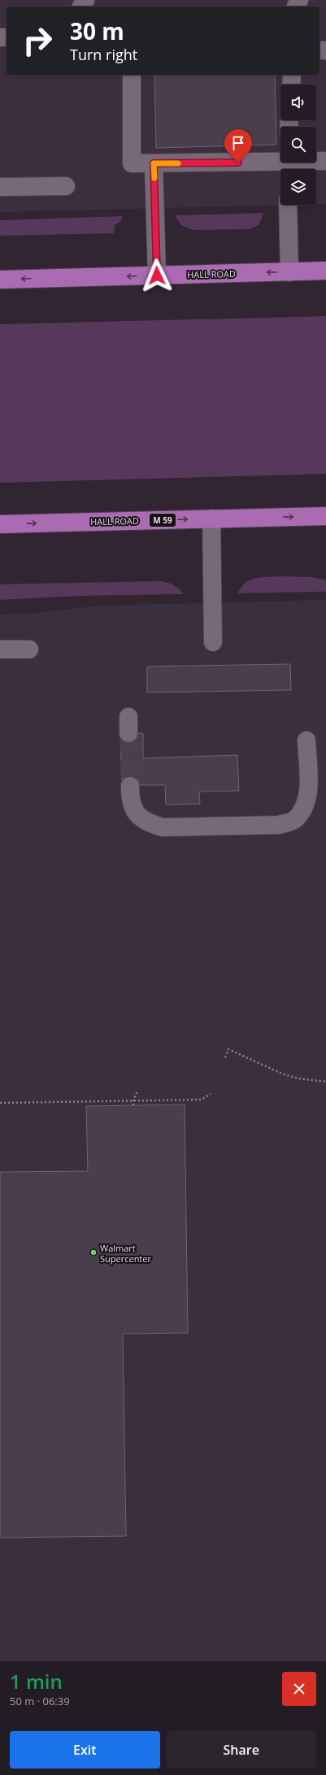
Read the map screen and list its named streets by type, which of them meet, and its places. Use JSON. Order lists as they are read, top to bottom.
{
  "streets": {
    "highway": ["HALL ROAD", "M 59"]
  },
  "places": ["Walmart Supercenter"],
  "page": {
    "turn": ["30 m", "Turn right"],
    "heading": ["1 min", "50 m · 06:39"],
    "buttons": ["Exit", "Share"]
  }
}
